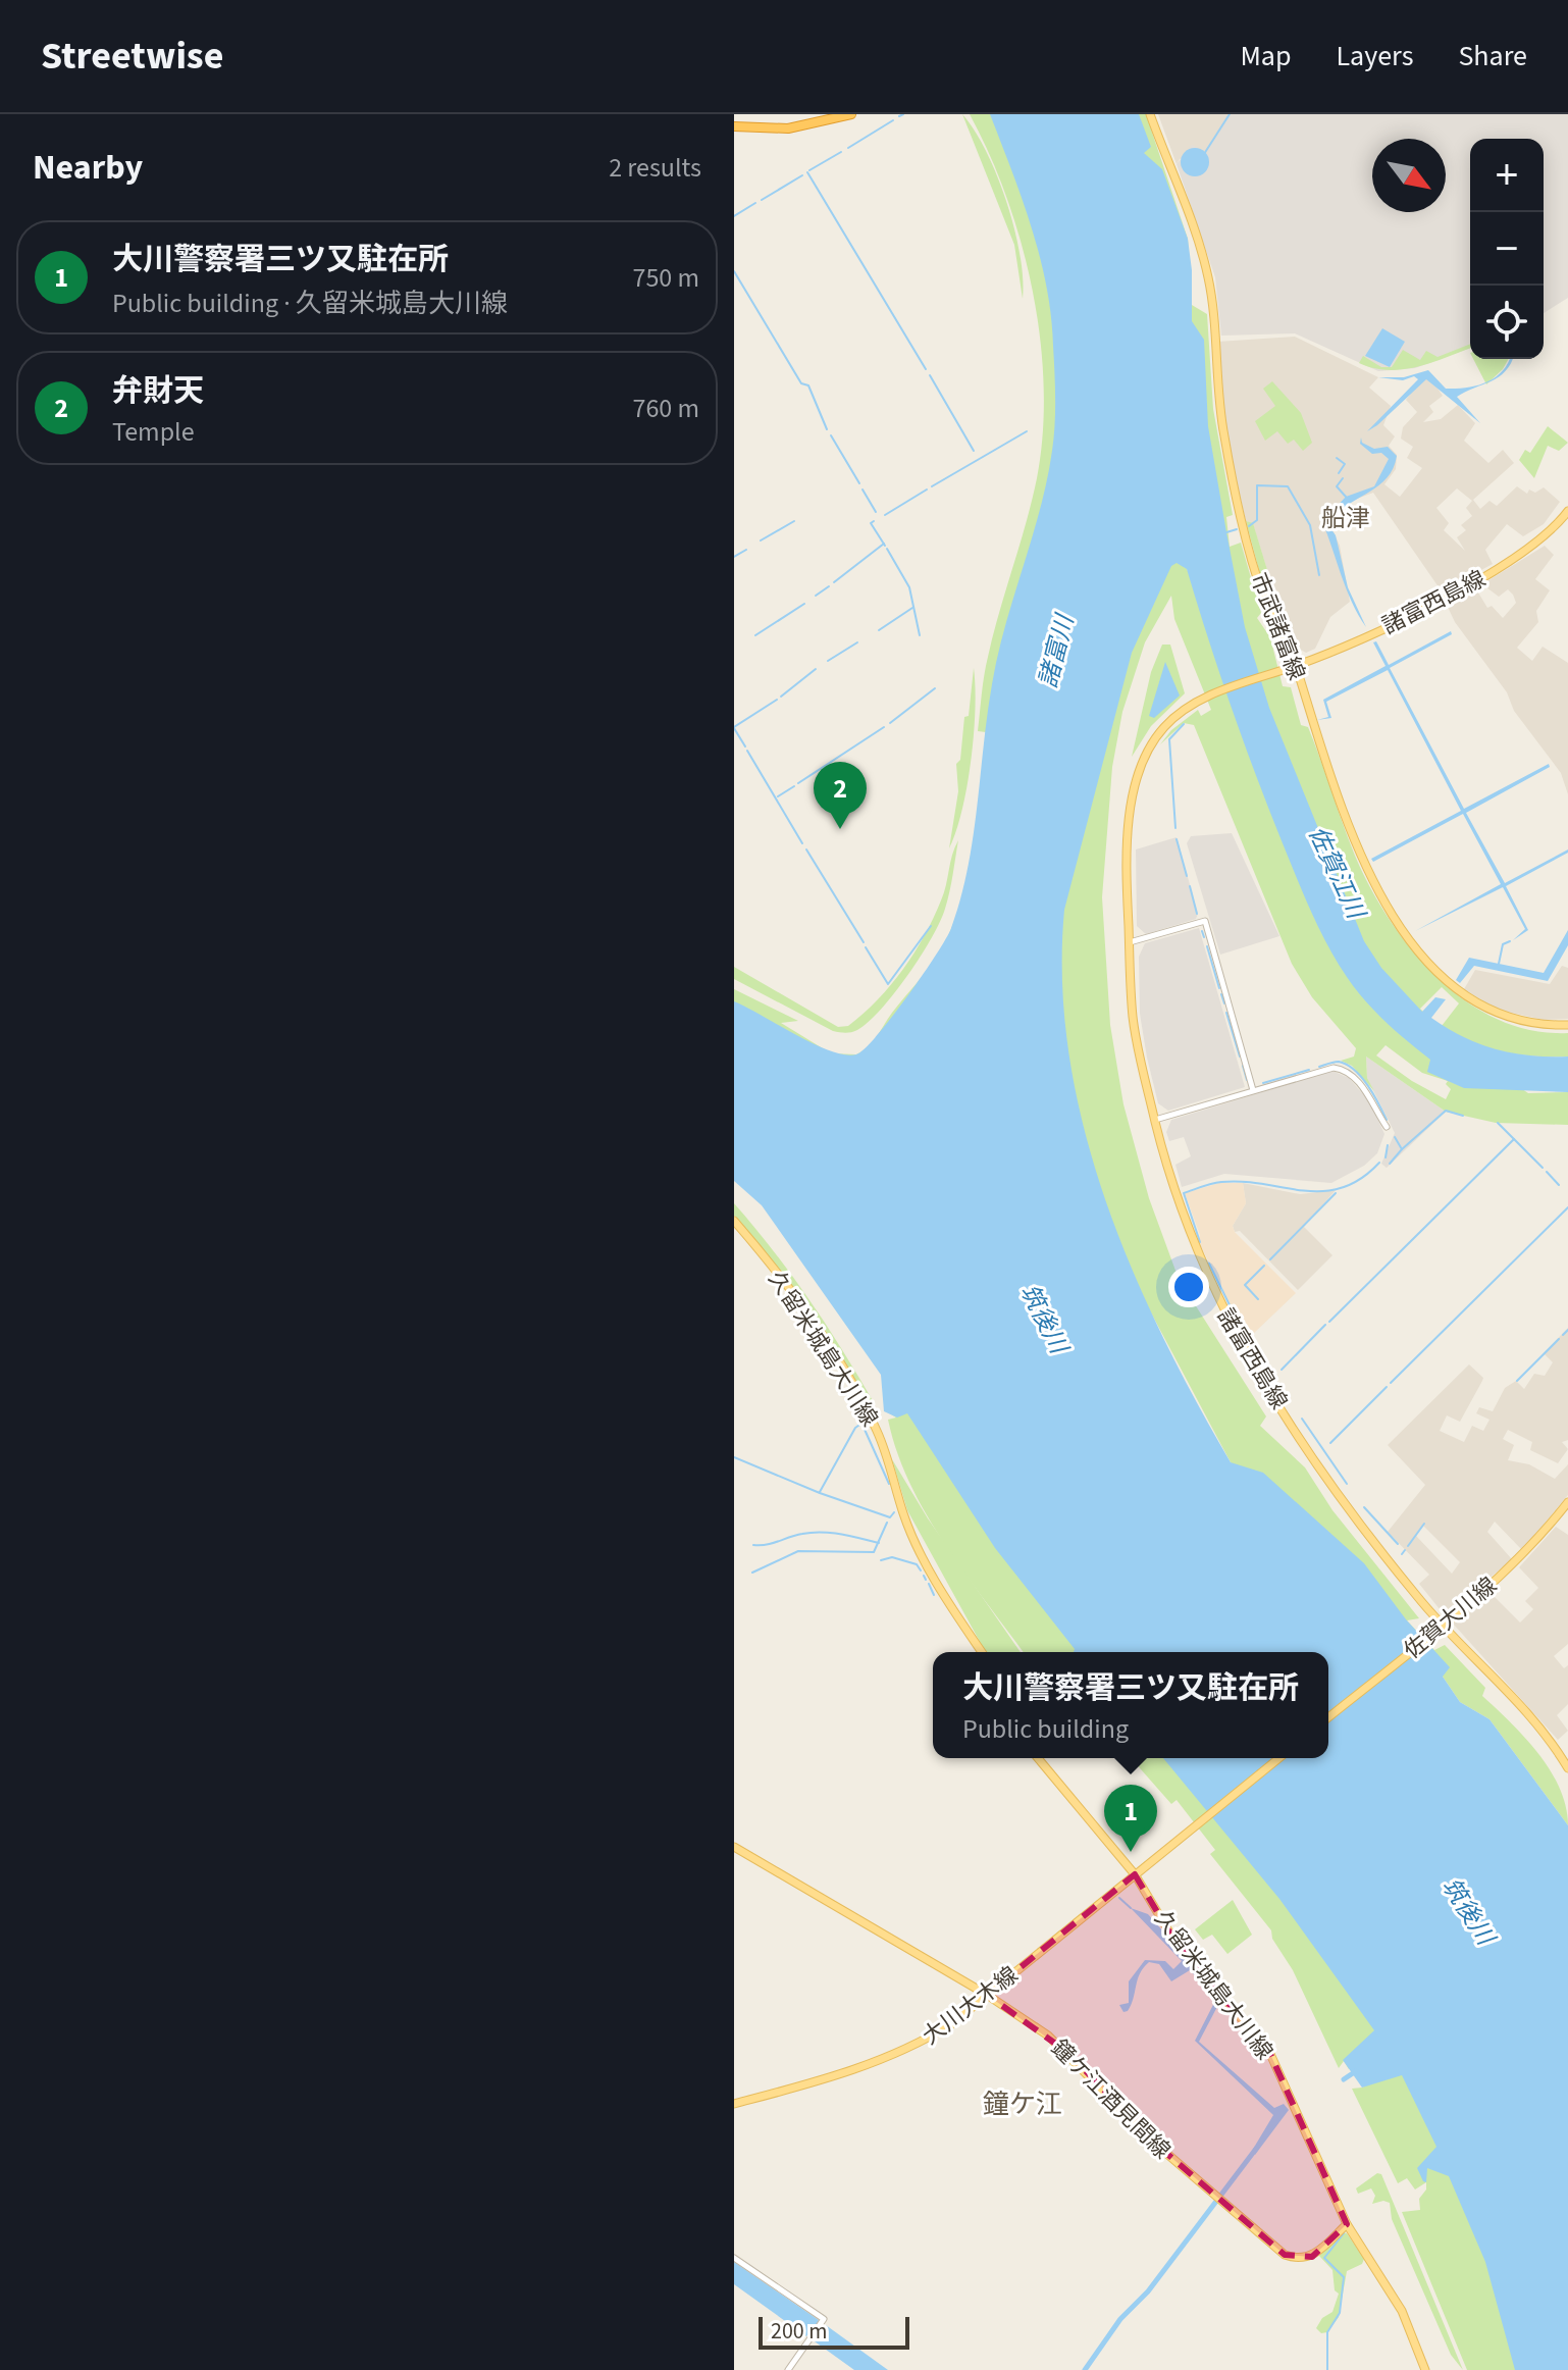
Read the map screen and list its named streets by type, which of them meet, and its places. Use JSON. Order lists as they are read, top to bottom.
{
  "streets": {
    "main road": [
      "諸富西島線",
      "市武諸富線",
      "久留米城島大川線",
      "佐賀大川線",
      "大川大木線",
      "鐘ケ江酒見間線"
    ]
  },
  "crossings": [
    ["諸富西島線", "市武諸富線"],
    ["諸富西島線", "佐賀大川線"],
    ["久留米城島大川線", "大川大木線"],
    ["久留米城島大川線", "鐘ケ江酒見間線"],
    ["大川大木線", "鐘ケ江酒見間線"]
  ],
  "districts": ["船津", "鐘ケ江"],
  "water": ["諸富川", "佐賀江川", "筑後川"],
  "scale_bar": "200 m",
  "north": "bottom right",
  "page": {
    "header": "Streetwise",
    "nav": ["Map", "Layers", "Share"],
    "heading": ["Nearby", "2 results"],
    "map_buttons": ["+", "−"],
    "list": [
      {
        "mark": "1",
        "name": "大川警察署三ツ又駐在所",
        "note": "Public building · 久留米城島大川線",
        "value": "750 m"
      },
      {
        "mark": "2",
        "name": "弁財天",
        "note": "Temple",
        "value": "760 m"
      }
    ],
    "pins": ["2", "1"],
    "popup": ["大川警察署三ツ又駐在所", "Public building"],
    "scale": "200 m"
  }
}
